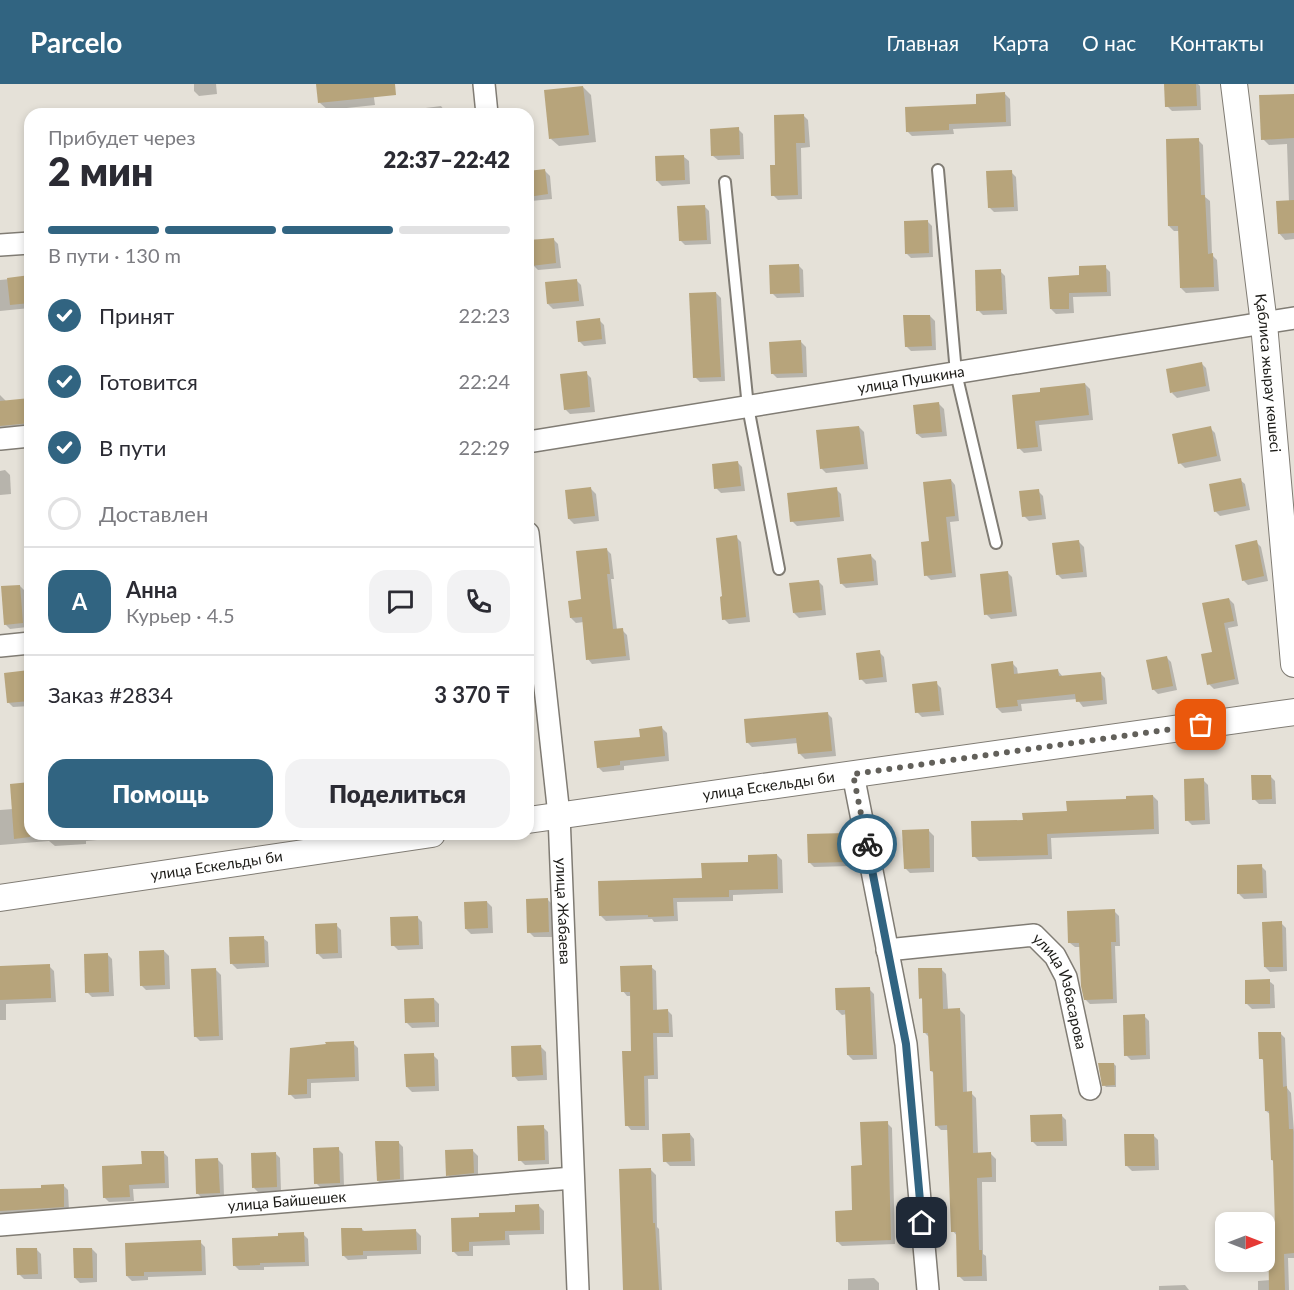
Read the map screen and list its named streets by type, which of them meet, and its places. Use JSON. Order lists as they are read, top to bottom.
{
  "streets": {
    "street": [
      "Қаблиса жырау көшесі",
      "улица Пушкина",
      "улица Ескельды би",
      "улица Жабаева",
      "улица Избасарова",
      "улица Байшешек"
    ]
  },
  "crossings": [
    ["Қаблиса жырау көшесі", "улица Пушкина"],
    ["улица Ескельды би", "улица Жабаева"],
    ["улица Жабаева", "улица Байшешек"]
  ],
  "north": "right",
  "page": {
    "header": "Parcelo",
    "nav": [
      "Главная",
      "Карта",
      "О нас",
      "Контакты"
    ],
    "heading": ["2 мин", "Прибудет через", "22:37–22:42"],
    "panel": [
      "Анна",
      "Курьер · 4.5",
      "Заказ #2834",
      "3 370 ₸"
    ],
    "bar": "В пути · 130 m",
    "list": [
      ["Принят", "22:23"],
      ["Готовится", "22:24"],
      ["В пути", "22:29"],
      "Доставлен"
    ],
    "round": "А",
    "buttons": ["Помощь", "Поделиться"]
  }
}
